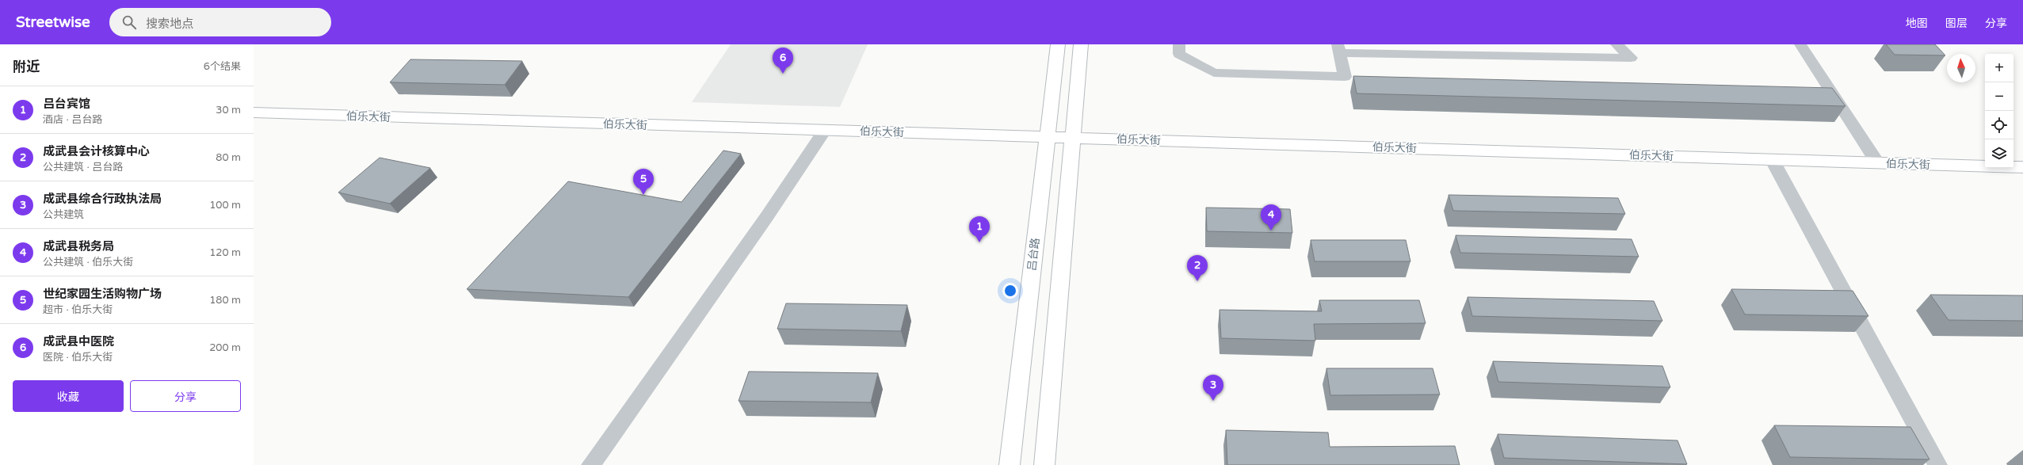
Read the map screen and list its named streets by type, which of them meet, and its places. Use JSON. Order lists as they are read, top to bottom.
{
  "streets": {
    "main road": ["伯乐大街", "吕台路"]
  },
  "crossings": [
    ["伯乐大街", "吕台路"]
  ],
  "north": "top",
  "page": {
    "header": "Streetwise",
    "search": "搜索地点",
    "nav": ["地图", "图层", "分享"],
    "heading": ["附近", "6个结果"],
    "pins": [
      "6",
      "5",
      "4",
      "1",
      "2",
      "3"
    ],
    "map_buttons": ["+", "−"],
    "list": [
      {
        "mark": "1",
        "name": "吕台宾馆",
        "note": "酒店 · 吕台路",
        "value": "30 m"
      },
      {
        "mark": "2",
        "name": "成武县会计核算中心",
        "note": "公共建筑 · 吕台路",
        "value": "80 m"
      },
      {
        "mark": "3",
        "name": "成武县综合行政执法局",
        "note": "公共建筑",
        "value": "100 m"
      },
      {
        "mark": "4",
        "name": "成武县税务局",
        "note": "公共建筑 · 伯乐大街",
        "value": "120 m"
      },
      {
        "mark": "5",
        "name": "世纪家园生活购物广场",
        "note": "超市 · 伯乐大街",
        "value": "180 m"
      },
      {
        "mark": "6",
        "name": "成武县中医院",
        "note": "医院 · 伯乐大街",
        "value": "200 m"
      }
    ],
    "buttons": ["收藏", "分享"]
  }
}
